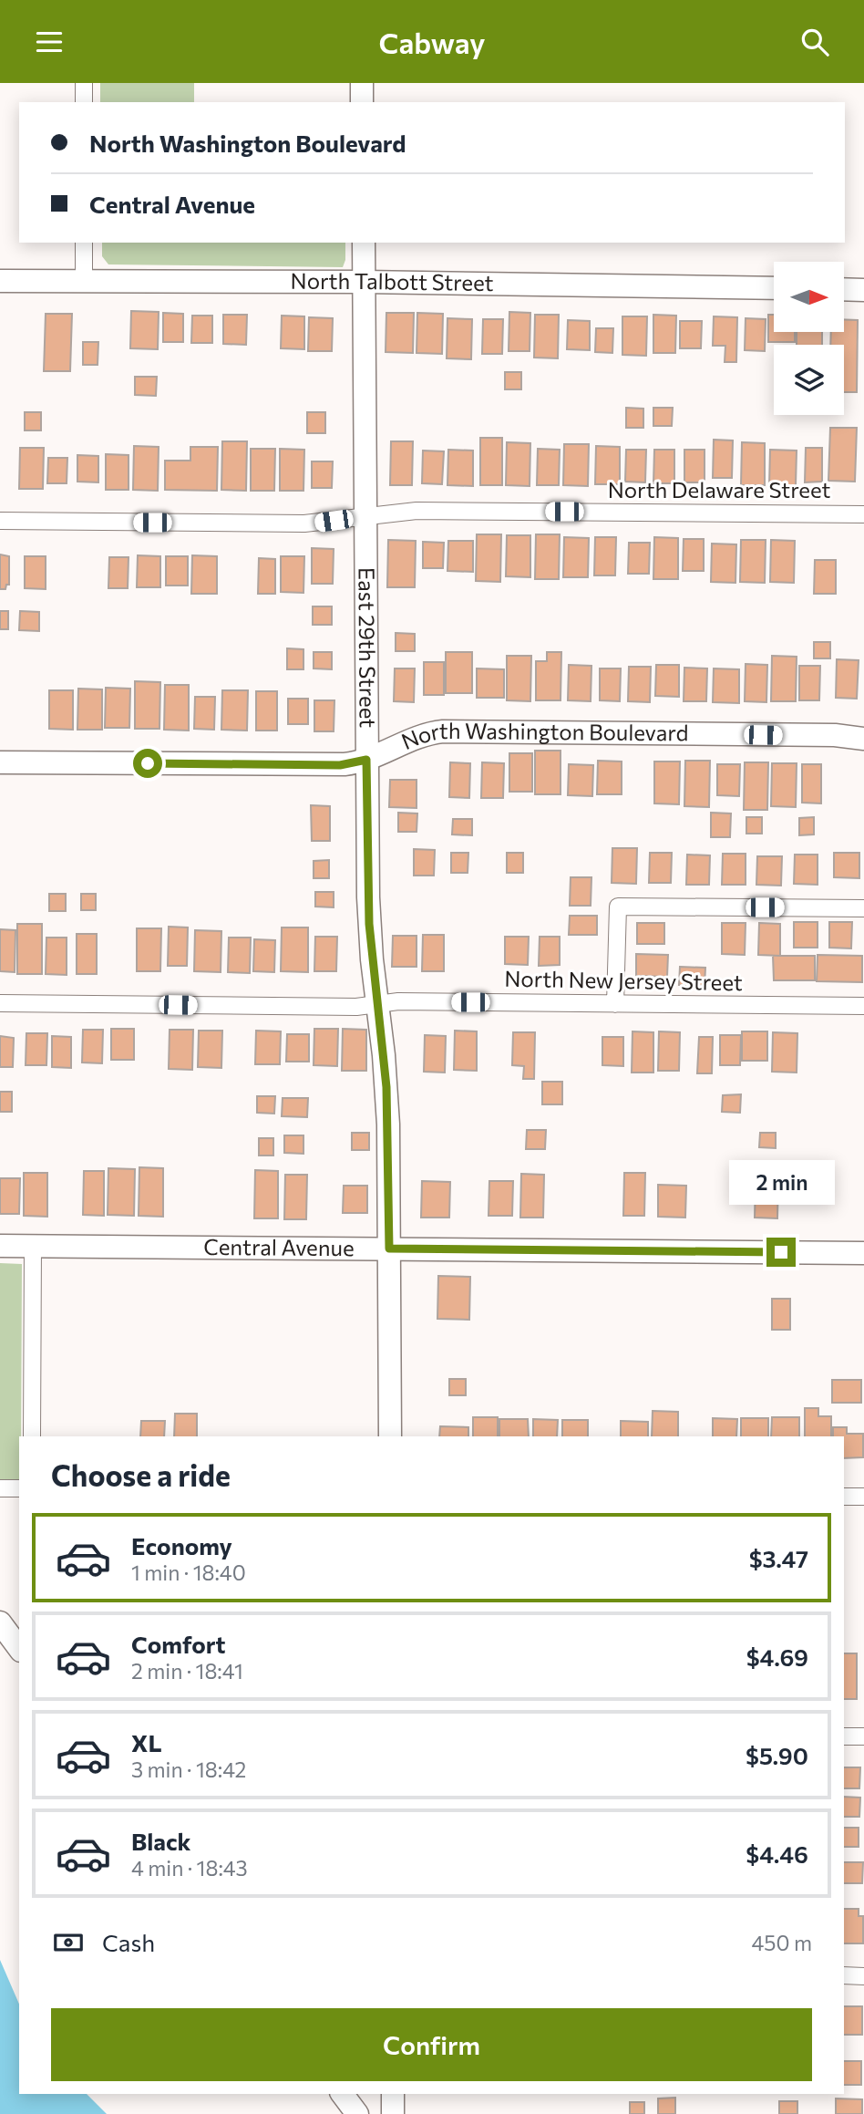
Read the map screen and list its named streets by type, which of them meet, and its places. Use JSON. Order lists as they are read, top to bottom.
{
  "streets": {
    "main road": [
      "North Talbott Street",
      "East 29th Street",
      "North Washington Boulevard",
      "Central Avenue"
    ],
    "street": ["North Delaware Street", "North New Jersey Street"]
  },
  "crossings": [
    ["North Talbott Street", "East 29th Street"],
    ["North Delaware Street", "East 29th Street"],
    ["East 29th Street", "North Washington Boulevard"],
    ["East 29th Street", "North New Jersey Street"],
    ["East 29th Street", "Central Avenue"]
  ],
  "north": "right",
  "page": {
    "header": "Cabway",
    "banner": ["North Washington Boulevard", "Central Avenue"],
    "bubble": "2 min",
    "heading": "Choose a ride",
    "list": [
      {
        "name": "Economy",
        "note": "1 min · 18:40",
        "value": "$3.47"
      },
      {
        "name": "Comfort",
        "note": "2 min · 18:41",
        "value": "$4.69"
      },
      {
        "name": "XL",
        "note": "3 min · 18:42",
        "value": "$5.90"
      },
      {
        "name": "Black",
        "note": "4 min · 18:43",
        "value": "$4.46"
      }
    ],
    "pay": ["Cash", "450 m"],
    "buttons": "Confirm"
  }
}
